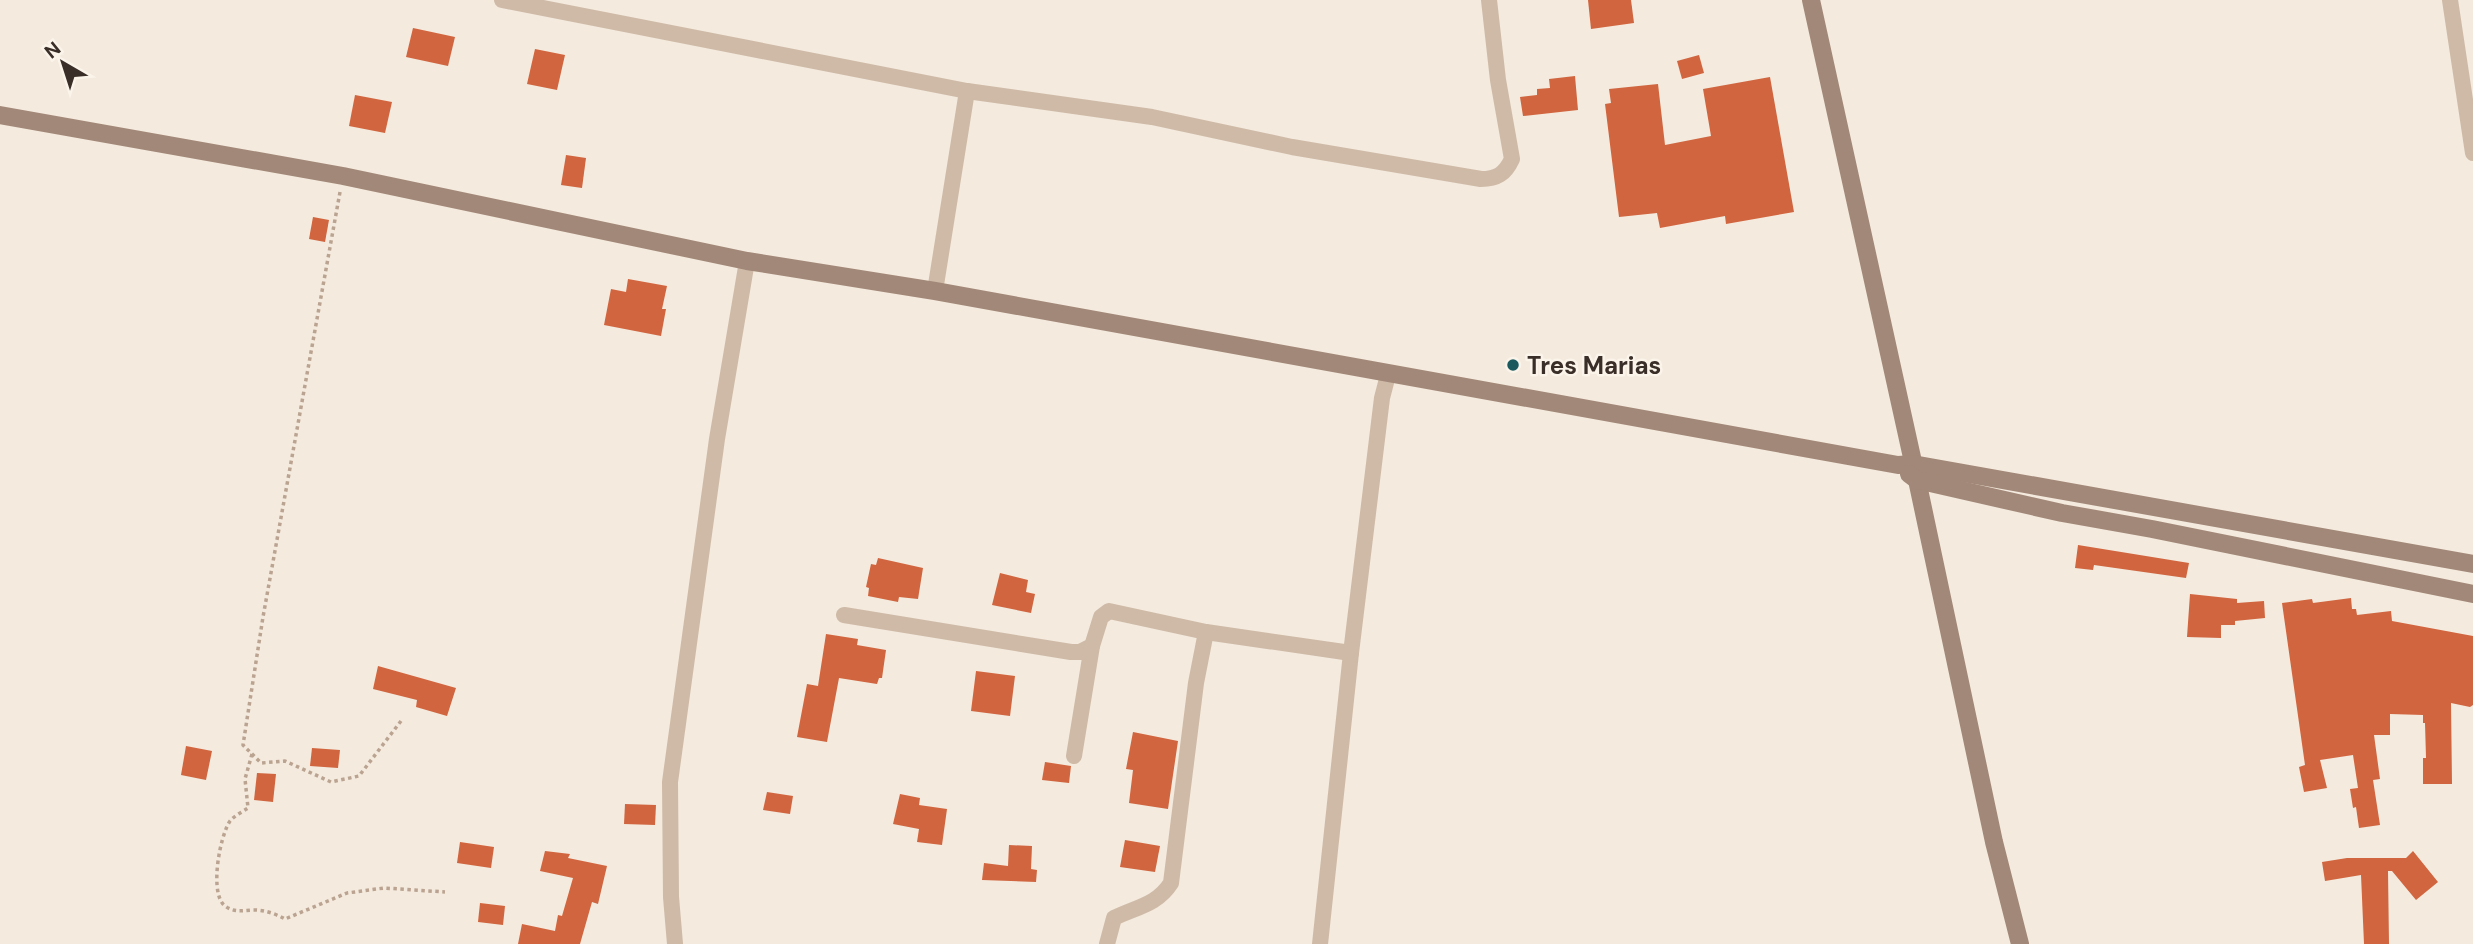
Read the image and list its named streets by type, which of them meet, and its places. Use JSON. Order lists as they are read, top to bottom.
{
  "places": ["Tres Marias"],
  "north": "top left"
}
